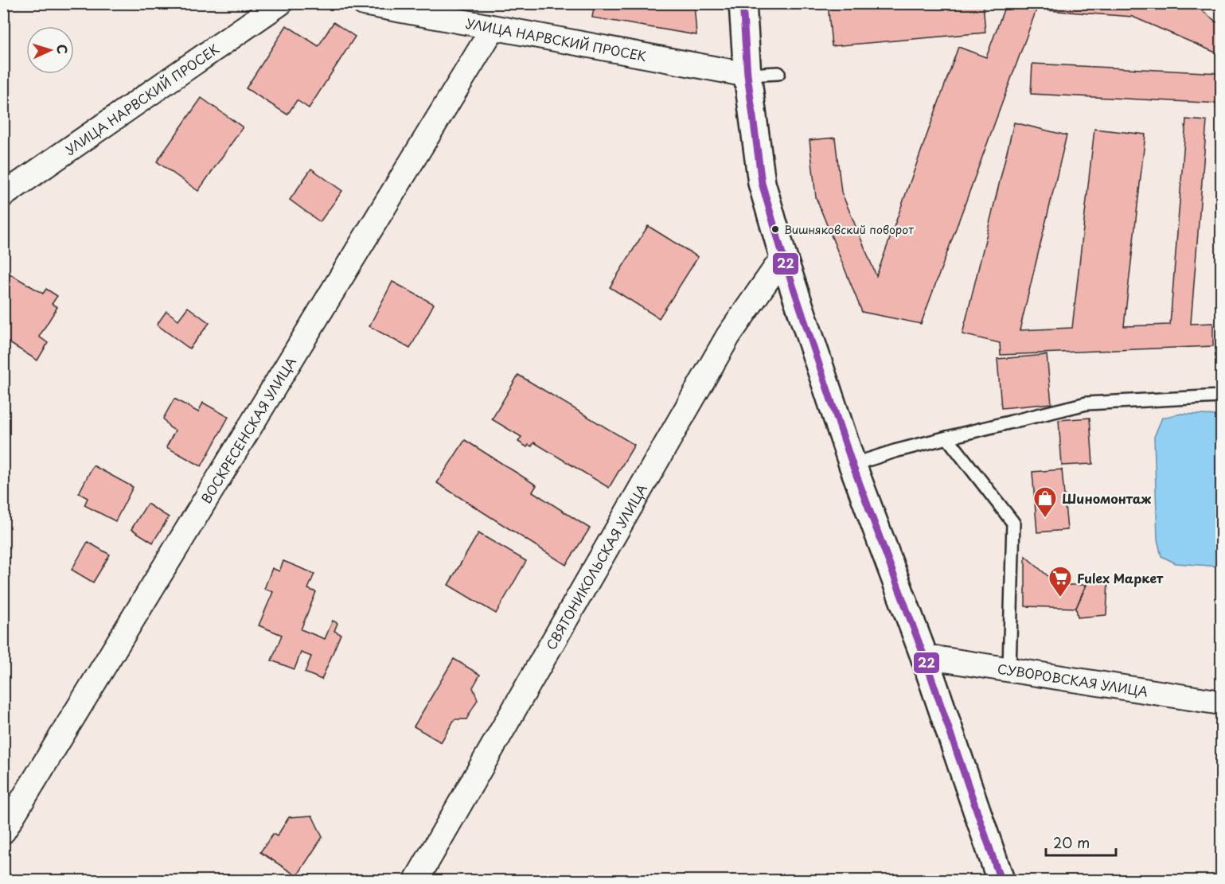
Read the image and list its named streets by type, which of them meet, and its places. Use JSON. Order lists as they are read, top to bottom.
{
  "streets": {
    "street": [
      "УЛИЦА НАРВСКИЙ ПРОСЕК",
      "ВОСКРЕСЕНСКАЯ УЛИЦА",
      "СВЯТОНИКОЛЬСКАЯ УЛИЦА",
      "СУВОРОВСКАЯ УЛИЦА"
    ]
  },
  "crossings": [
    ["УЛИЦА НАРВСКИЙ ПРОСЕК", "ВОСКРЕСЕНСКАЯ УЛИЦА"]
  ],
  "places": {
    "other": ["Вишняковский поворот"],
    "shop": ["Шиномонтаж"],
    "supermarket": ["Fulex Маркет"]
  },
  "lines": ["transit line 22"],
  "scale_bar": "20 m",
  "north": "right"
}
